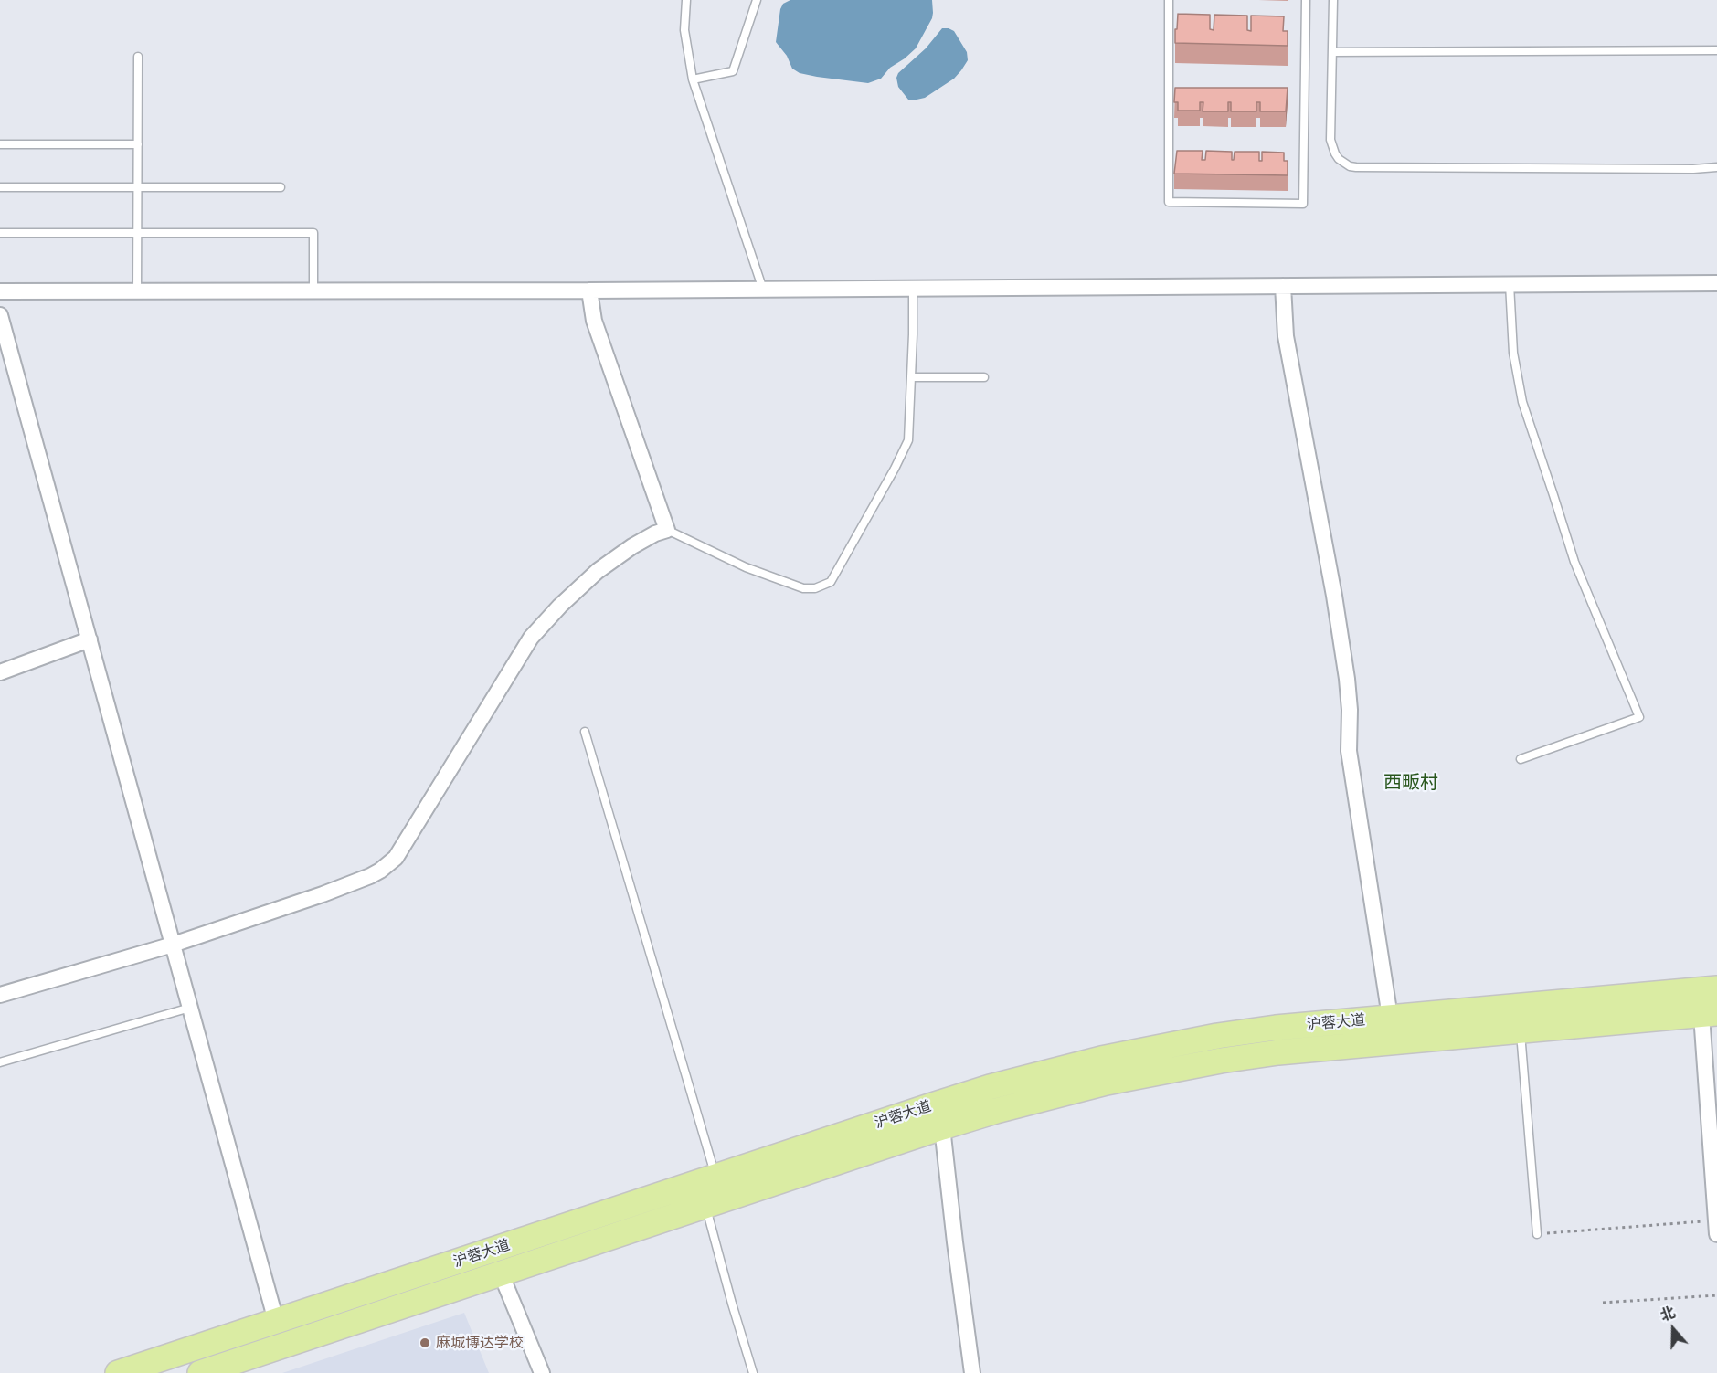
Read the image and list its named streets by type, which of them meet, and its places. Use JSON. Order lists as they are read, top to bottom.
{
  "streets": {
    "main road": ["沪蓉大道"]
  },
  "districts": ["西畈村"],
  "places": ["麻城博达学校"],
  "north": "top"
}
